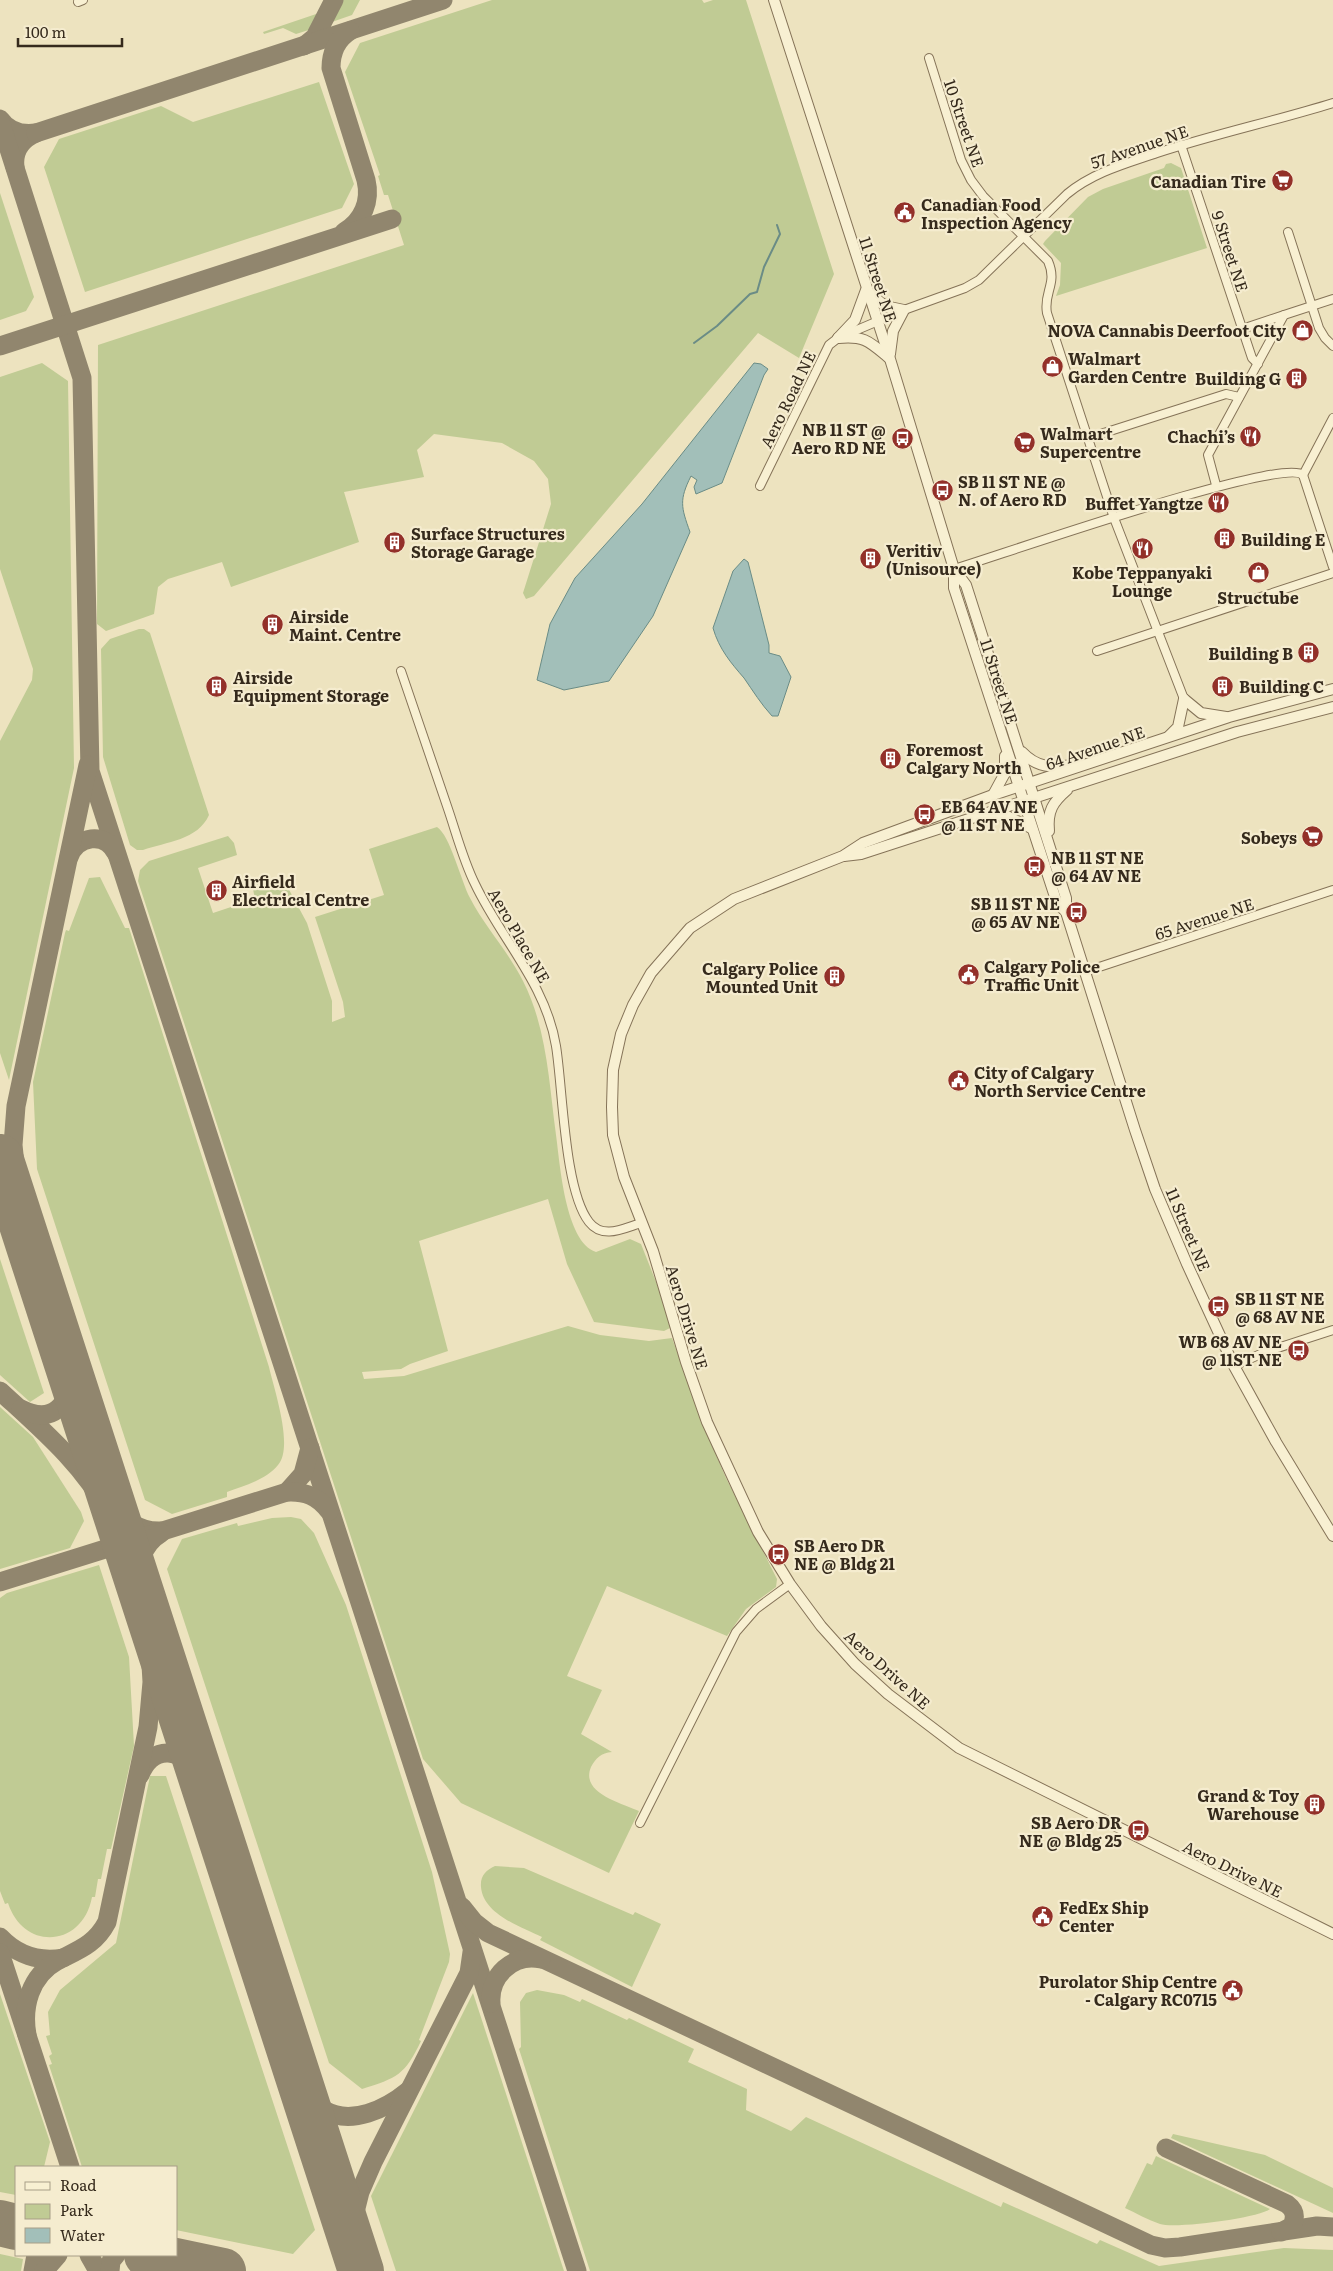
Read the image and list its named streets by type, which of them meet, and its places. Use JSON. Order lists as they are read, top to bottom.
{
  "streets": {
    "street": [
      "10 Street NE",
      "57 Avenue NE",
      "9 Street NE",
      "11 Street NE",
      "Aero Road NE",
      "64 Avenue NE",
      "65 Avenue NE",
      "Aero Place NE",
      "Aero Drive NE"
    ]
  },
  "crossings": [
    ["10 Street NE", "57 Avenue NE"],
    ["57 Avenue NE", "9 Street NE"],
    ["57 Avenue NE", "11 Street NE"],
    ["57 Avenue NE", "Aero Road NE"],
    ["11 Street NE", "Aero Road NE"],
    ["11 Street NE", "64 Avenue NE"],
    ["11 Street NE", "65 Avenue NE"],
    ["64 Avenue NE", "Aero Place NE"],
    ["64 Avenue NE", "Aero Drive NE"],
    ["Aero Place NE", "Aero Drive NE"]
  ],
  "places": {
    "supermarket": ["Canadian Tire", "Walmart Supercentre", "Sobeys"],
    "public building": [
      "Canadian Food Inspection Agency",
      "Calgary Police Traffic Unit",
      "City of Calgary North Service Centre",
      "FedEx Ship Center",
      "Purolator Ship Centre - Calgary RC0715"
    ],
    "shop": ["NOVA Cannabis Deerfoot City", "Walmart Garden Centre", "Structube"],
    "building": [
      "Building G",
      "Building E",
      "Surface Structures Storage Garage",
      "Veritiv (Unisource)",
      "Airside Maint. Centre",
      "Building B",
      "Airside Equipment Storage",
      "Building C",
      "Foremost Calgary North",
      "Airfield Electrical Centre",
      "Calgary Police Mounted Unit",
      "Grand & Toy Warehouse"
    ],
    "restaurant": ["Chachi’s", "Buffet Yangtze", "Kobe Teppanyaki Lounge"],
    "bus stop": [
      "NB 11 ST @ Aero RD NE",
      "SB 11 ST NE @ N. of Aero RD",
      "EB 64 AV NE @ 11 ST NE",
      "NB 11 ST NE @ 64 AV NE",
      "SB 11 ST NE @ 65 AV NE",
      "SB 11 ST NE @ 68 AV NE",
      "WB 68 AV NE @ 11ST NE",
      "SB Aero DR NE @ Bldg 21",
      "SB Aero DR NE @ Bldg 25"
    ]
  },
  "legend": ["Road", "Park", "Water"],
  "scale_bar": "100 m"
}
